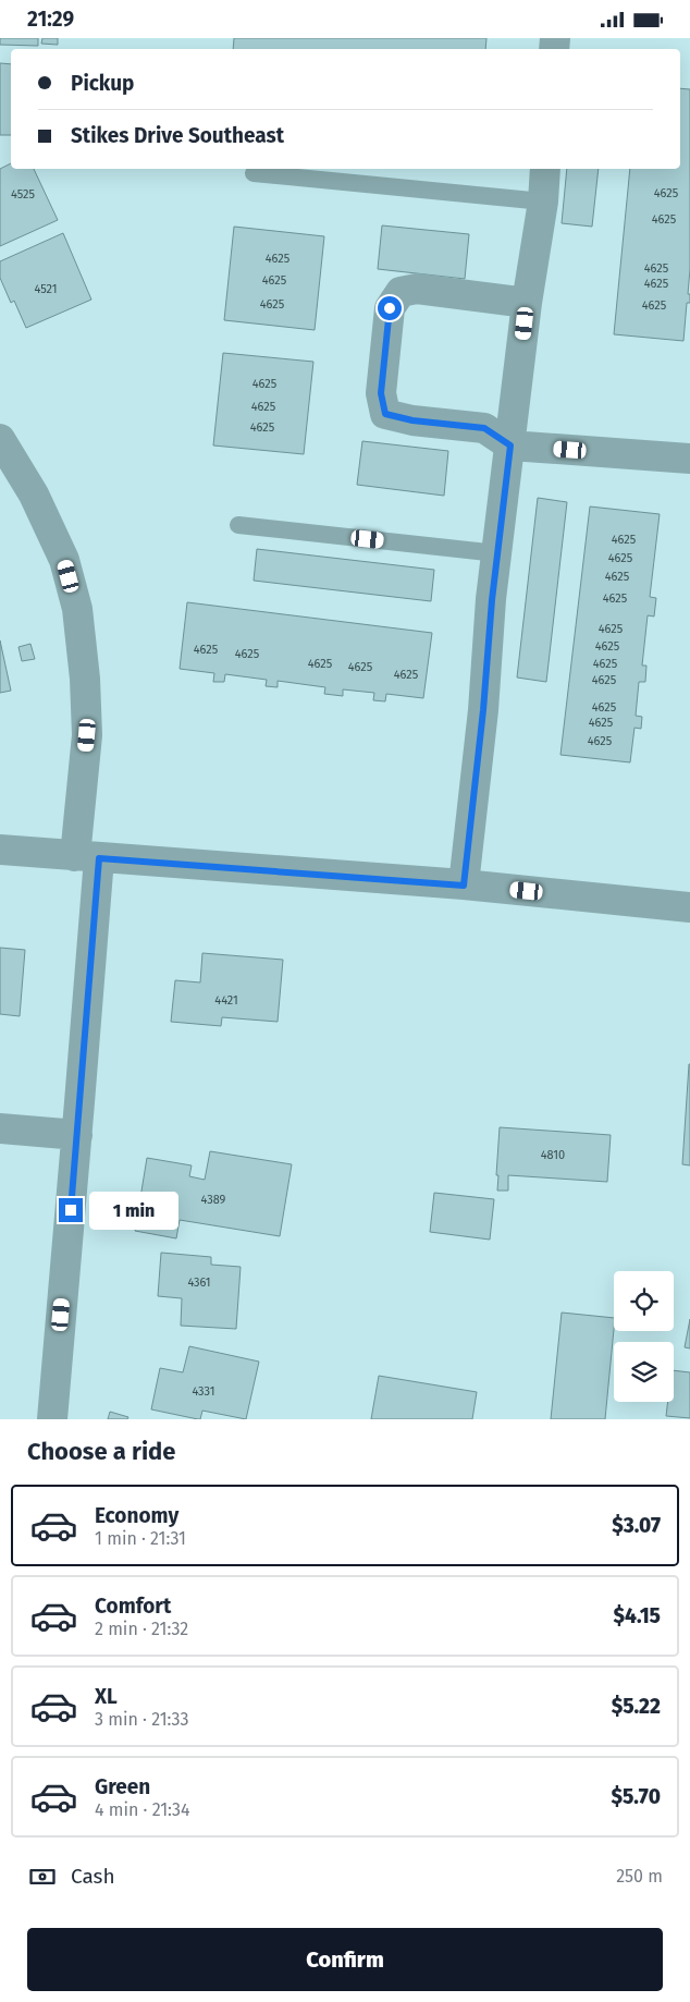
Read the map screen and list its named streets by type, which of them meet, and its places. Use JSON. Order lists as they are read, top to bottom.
{
  "house_numbers": [
    "4625",
    "4525",
    "4625",
    "4625",
    "4625",
    "4625",
    "4625",
    "4521",
    "4625",
    "4625",
    "4625",
    "4625",
    "4625",
    "4625",
    "4625",
    "4625",
    "4625",
    "4625",
    "4625",
    "4625",
    "4625",
    "4625",
    "4625",
    "4625",
    "4625",
    "4625",
    "4625",
    "4625",
    "4625",
    "4421",
    "4810",
    "4389",
    "4361",
    "4331"
  ],
  "page": {
    "status": "21:29",
    "banner": ["Pickup", "Stikes Drive Southeast"],
    "bubble": "1 min",
    "heading": "Choose a ride",
    "list": [
      {
        "name": "Economy",
        "note": "1 min · 21:31",
        "value": "$3.07"
      },
      {
        "name": "Comfort",
        "note": "2 min · 21:32",
        "value": "$4.15"
      },
      {
        "name": "XL",
        "note": "3 min · 21:33",
        "value": "$5.22"
      },
      {
        "name": "Green",
        "note": "4 min · 21:34",
        "value": "$5.70"
      }
    ],
    "pay": ["Cash", "250 m"],
    "buttons": "Confirm"
  }
}
